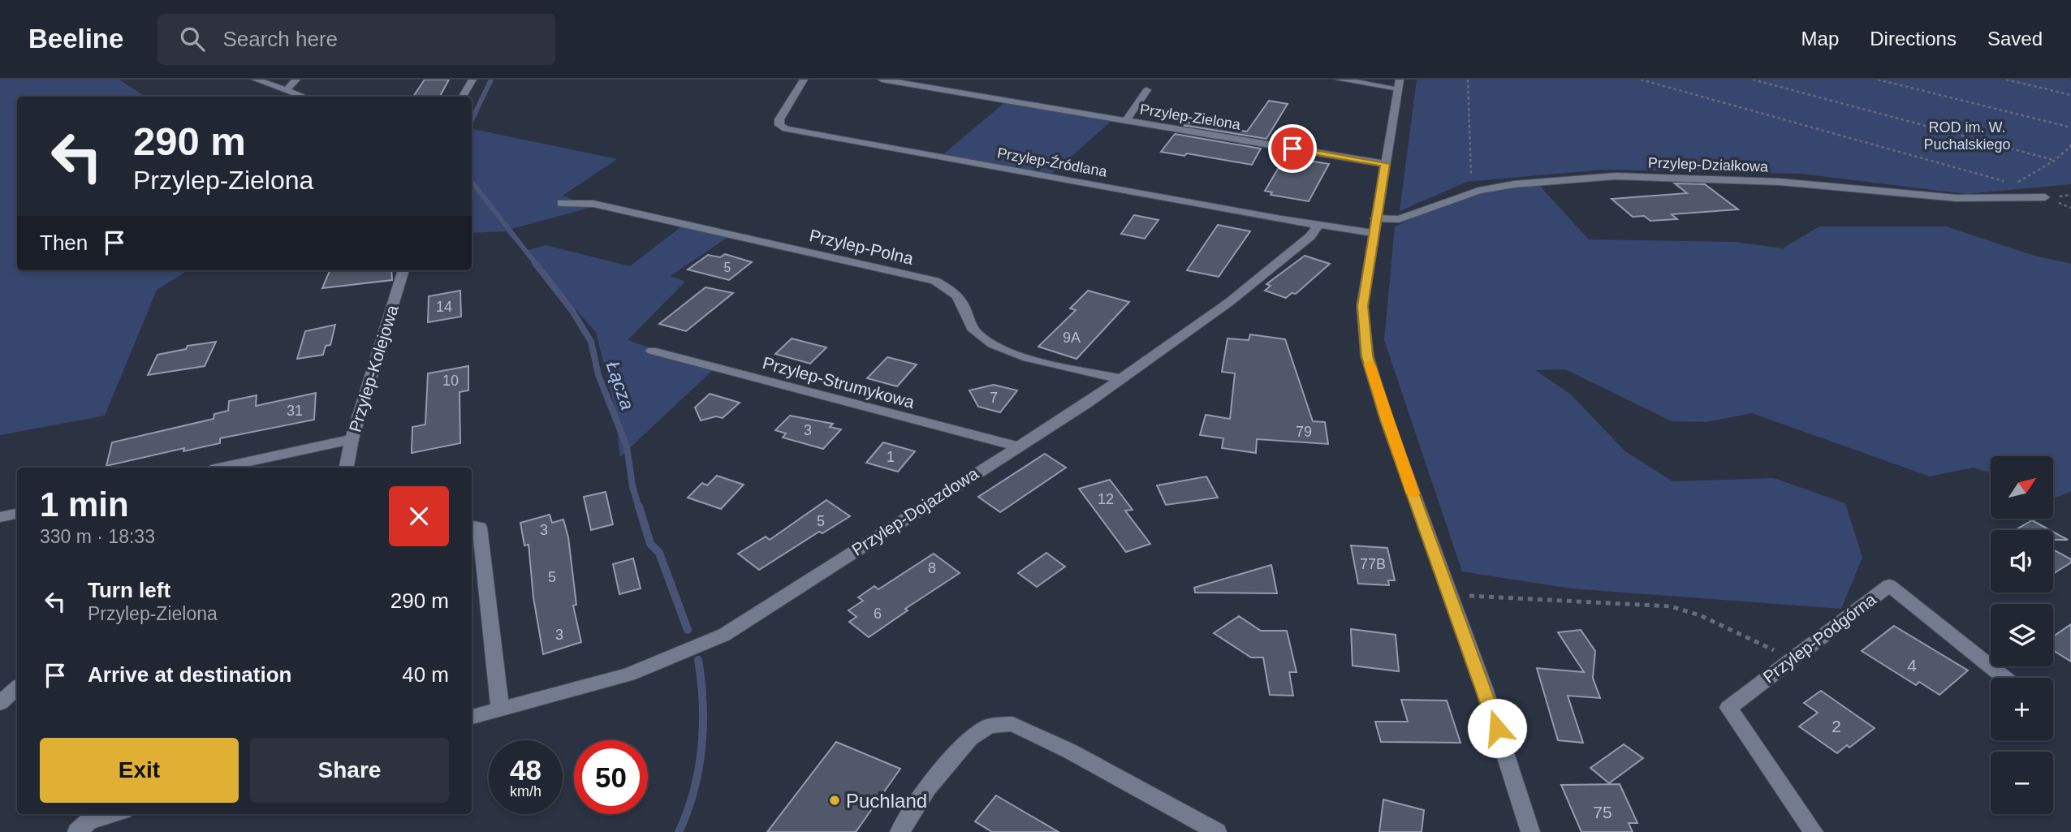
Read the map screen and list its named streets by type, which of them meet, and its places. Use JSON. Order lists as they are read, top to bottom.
{
  "streets": {
    "street": [
      "Przylep-Zielona",
      "Przylep-Źródlana",
      "Przylep-Działkowa",
      "Przylep-Polna",
      "Przylep-Kolejowa",
      "Przylep-Strumykowa",
      "Przylep-Dojazdowa",
      "Przylep-Podgórna"
    ]
  },
  "crossings": [
    ["Przylep-Źródlana", "Przylep-Działkowa"],
    ["Przylep-Źródlana", "Przylep-Dojazdowa"],
    ["Przylep-Polna", "Przylep-Dojazdowa"],
    ["Przylep-Strumykowa", "Przylep-Dojazdowa"]
  ],
  "water": ["Łącza"],
  "parks": ["ROD im. W. Puchalskiego"],
  "places": ["Puchland"],
  "house_numbers": [
    "5",
    "14",
    "9A",
    "10",
    "7",
    "31",
    "3",
    "79",
    "1",
    "12",
    "5",
    "3",
    "77B",
    "8",
    "5",
    "6",
    "3",
    "4",
    "2",
    "75"
  ],
  "north": "top right",
  "page": {
    "header": "Beeline",
    "search": "Search here",
    "nav": ["Map", "Directions", "Saved"],
    "turn": ["290 m", "Przylep-Zielona"],
    "then": "Then",
    "map_buttons": ["+", "−"],
    "heading": ["1 min", "330 m · 18:33"],
    "list": [
      {
        "name": "Turn left",
        "note": "Przylep-Zielona",
        "value": "290 m"
      },
      {
        "name": "Arrive at destination",
        "value": "40 m"
      }
    ],
    "buttons": ["Exit", "Share"],
    "speed": "48 km/h",
    "limit": "50"
  }
}
